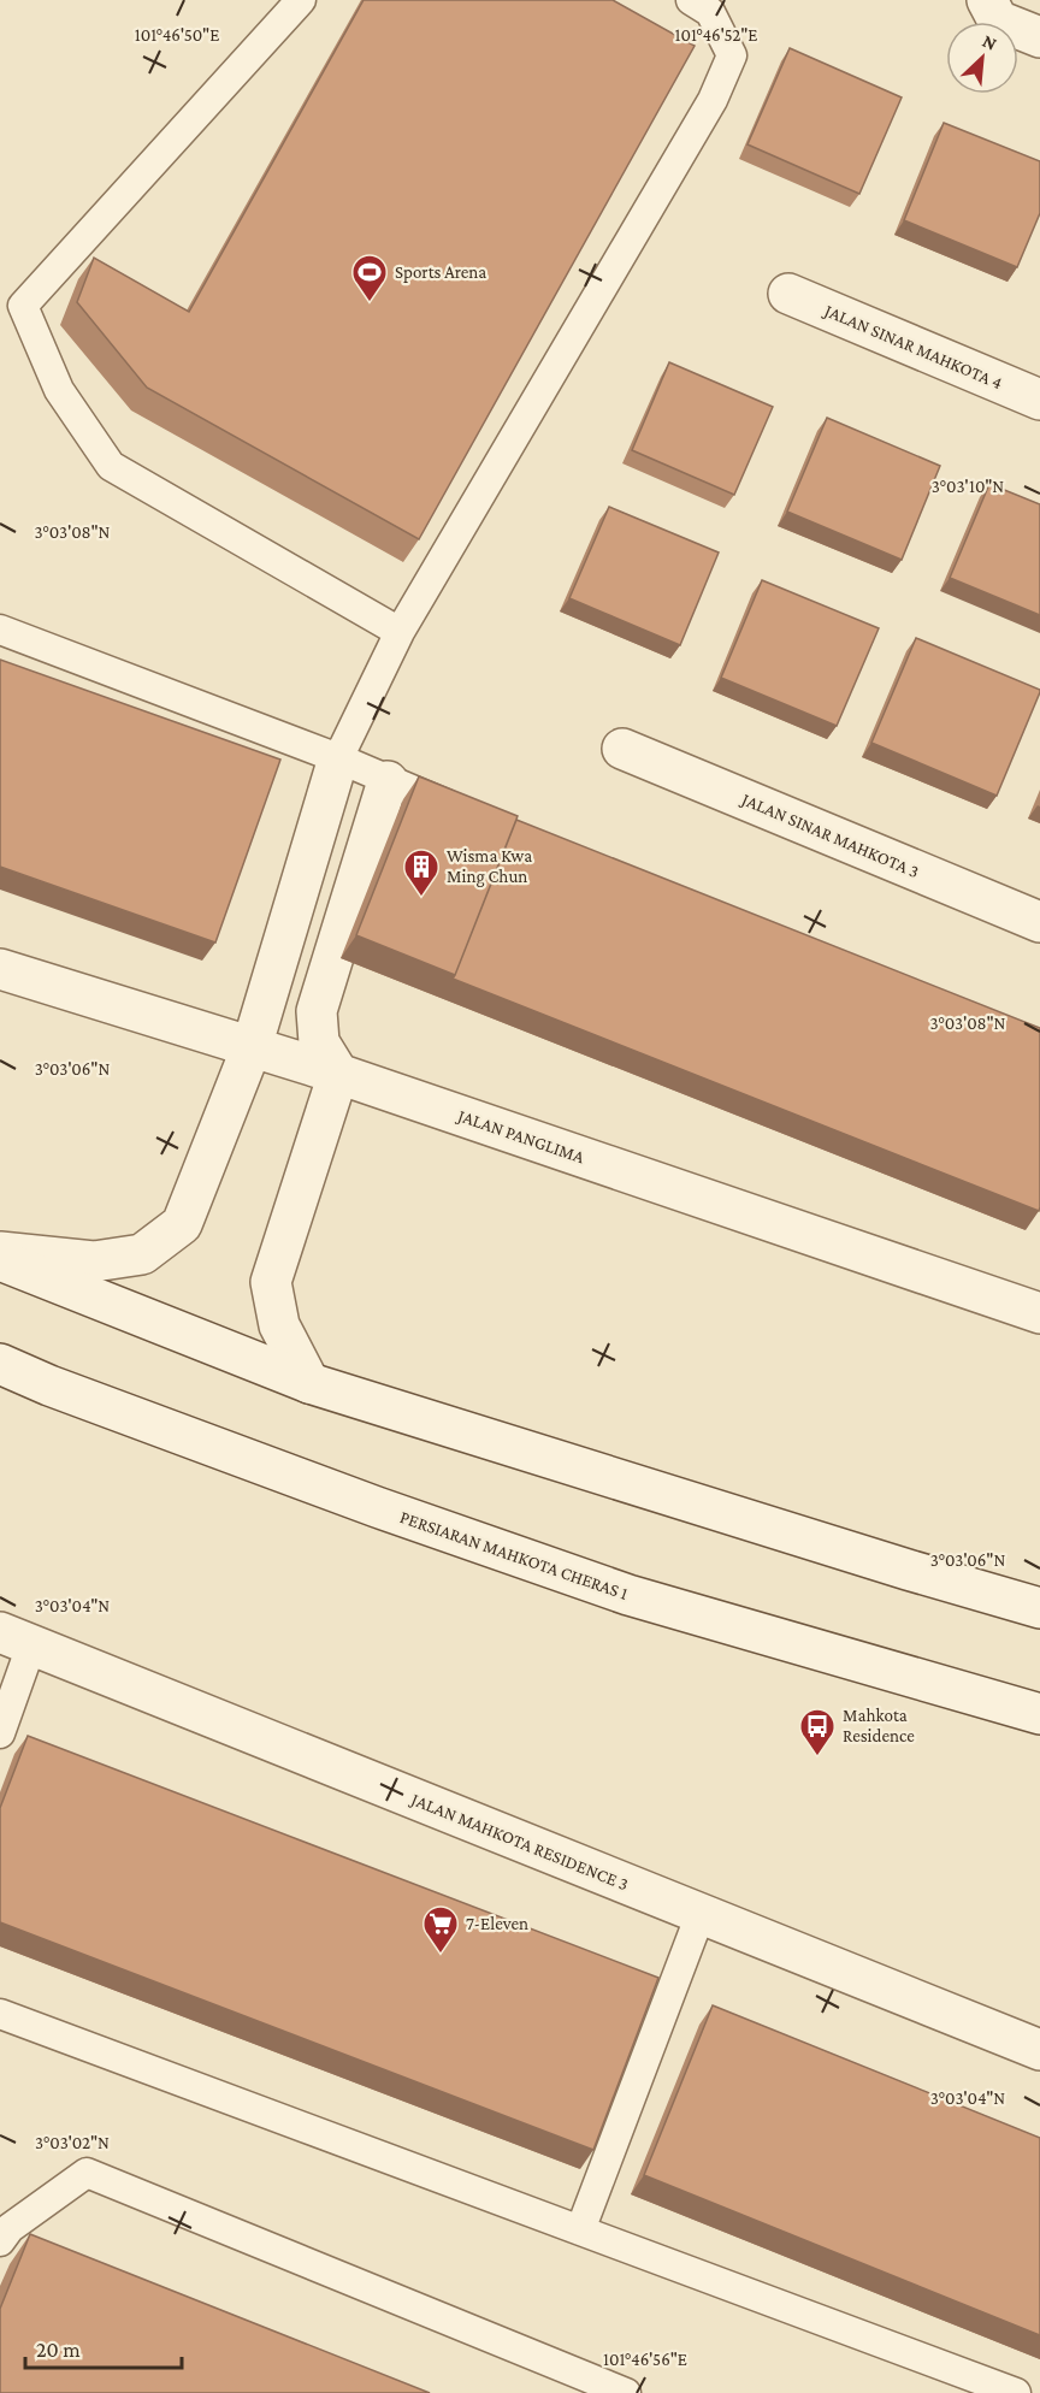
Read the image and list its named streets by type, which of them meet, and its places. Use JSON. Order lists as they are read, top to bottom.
{
  "streets": {
    "street": [
      "JALAN SINAR MAHKOTA 4",
      "JALAN SINAR MAHKOTA 3",
      "JALAN PANGLIMA",
      "PERSIARAN MAHKOTA CHERAS 1",
      "JALAN MAHKOTA RESIDENCE 3"
    ]
  },
  "places": {
    "sports": ["Sports Arena"],
    "building": ["Wisma Kwa Ming Chun"],
    "bus stop": ["Mahkota Residence"],
    "supermarket": ["7-Eleven"]
  },
  "scale_bar": "20 m",
  "north": "top right",
  "coordinates": [
    "101°46'50\"E",
    "101°46'52\"E",
    "3°03'10\"N",
    "3°03'08\"N",
    "3°03'06\"N",
    "3°03'04\"N",
    "3°03'02\"N",
    "101°46'56\"E"
  ]
}
